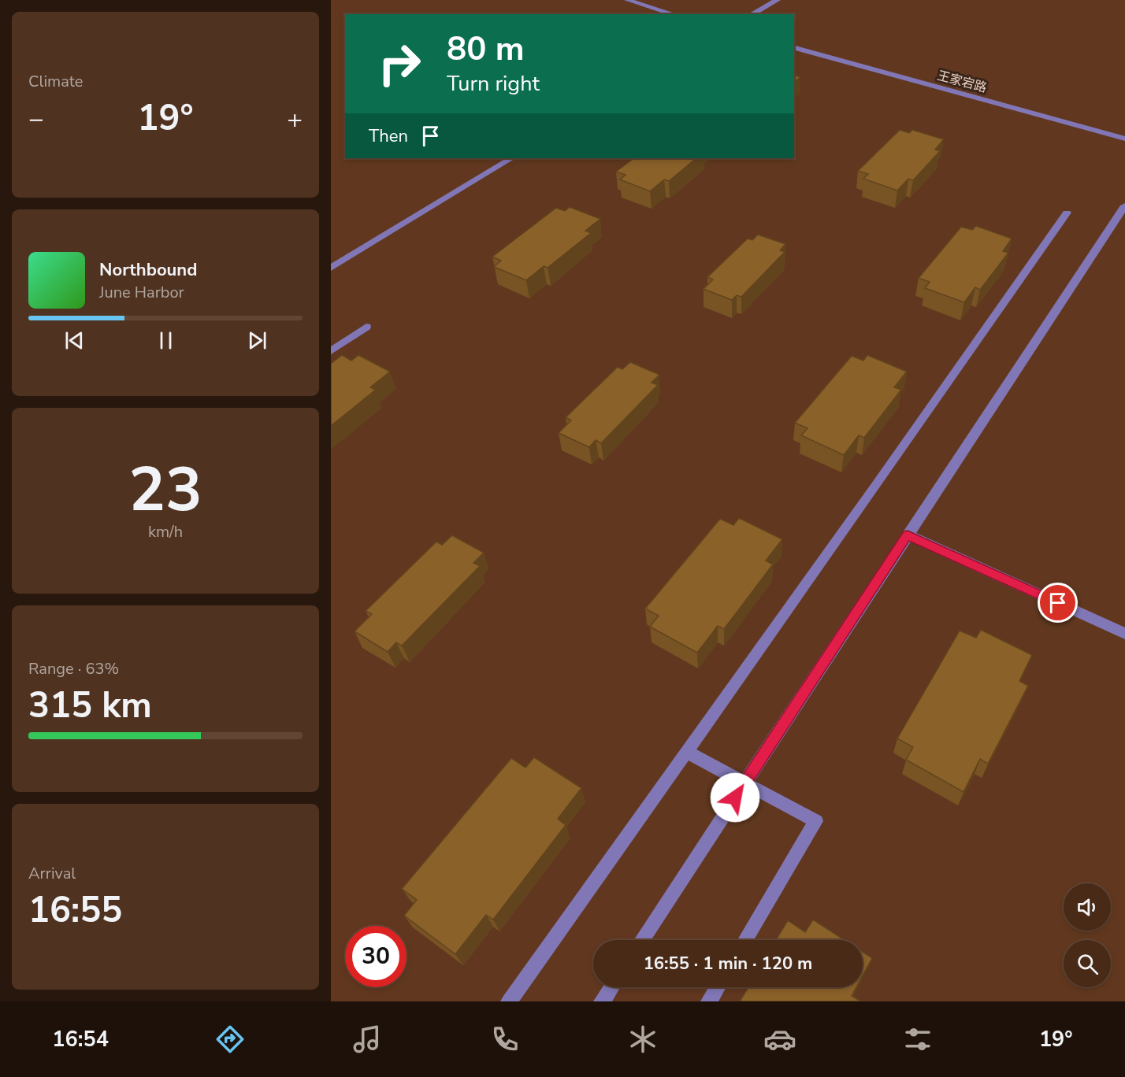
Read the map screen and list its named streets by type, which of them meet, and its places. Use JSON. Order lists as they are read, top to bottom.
{
  "streets": {
    "street": ["王家宕路"]
  },
  "page": {
    "tile": [
      "Climate",
      ["23", "km/h"],
      ["Range · 63%", "315 km"],
      ["Arrival", "16:55"]
    ],
    "turn": ["80 m", "Turn right"],
    "heat": ["−", "19°", "+"],
    "then": "Then",
    "song": ["Northbound", "June Harbor"],
    "limit": "30",
    "trip": "16:55 · 1 min · 120 m",
    "tabs": ["16:54", "19°"]
  }
}
